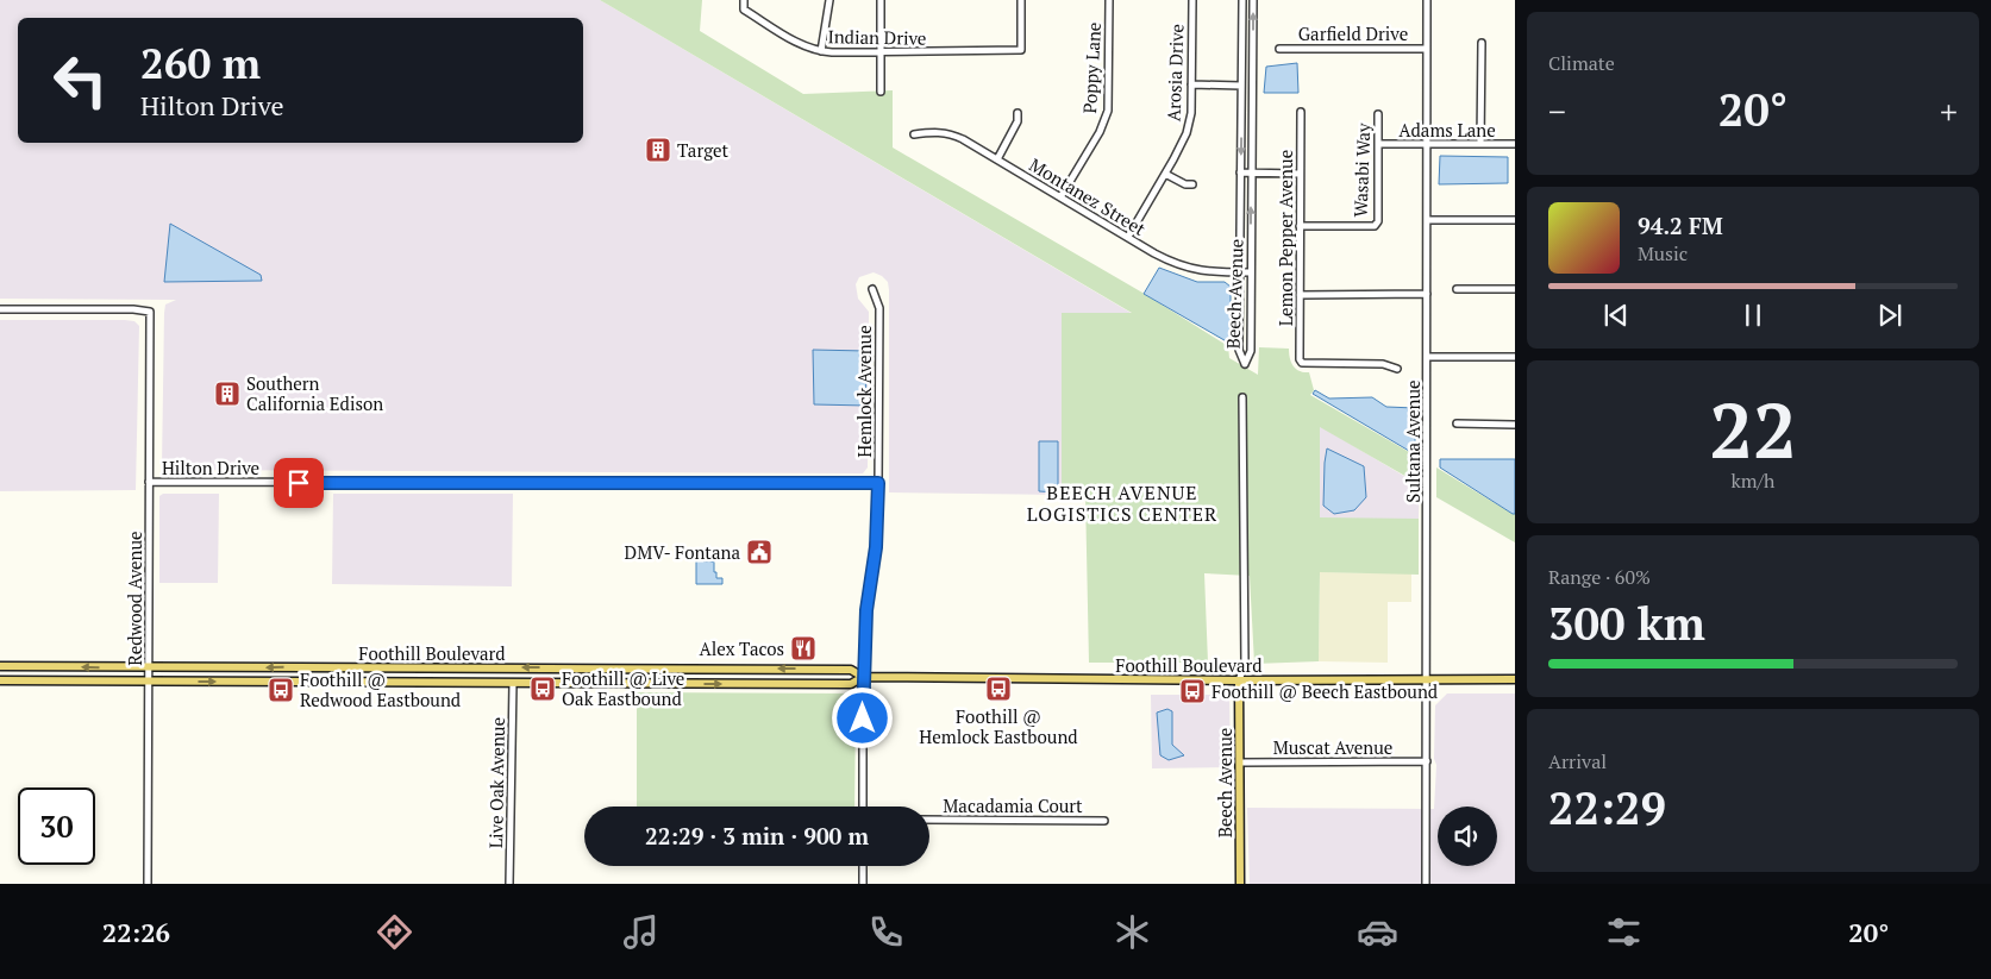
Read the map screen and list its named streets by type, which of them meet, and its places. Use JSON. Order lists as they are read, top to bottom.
{
  "streets": {
    "main road": ["Beech Avenue", "Foothill Boulevard"],
    "street": [
      "Garfield Drive",
      "Indian Drive",
      "Poppy Lane",
      "Arosia Drive",
      "Adams Lane",
      "Wasabi Way",
      "Montanez Street",
      "Lemon Pepper Avenue",
      "Hemlock Avenue",
      "Sultana Avenue",
      "Hilton Drive",
      "Redwood Avenue",
      "Muscat Avenue",
      "Live Oak Avenue",
      "Macadamia Court"
    ]
  },
  "crossings": [
    ["Garfield Drive", "Sultana Avenue"],
    ["Poppy Lane", "Montanez Street"],
    ["Arosia Drive", "Montanez Street"],
    ["Adams Lane", "Wasabi Way"],
    ["Adams Lane", "Sultana Avenue"],
    ["Wasabi Way", "Lemon Pepper Avenue"],
    ["Montanez Street", "Beech Avenue"],
    ["Beech Avenue", "Foothill Boulevard"],
    ["Beech Avenue", "Muscat Avenue"],
    ["Hemlock Avenue", "Hilton Drive"],
    ["Hemlock Avenue", "Foothill Boulevard"],
    ["Sultana Avenue", "Foothill Boulevard"],
    ["Sultana Avenue", "Muscat Avenue"],
    ["Hilton Drive", "Redwood Avenue"],
    ["Redwood Avenue", "Foothill Boulevard"],
    ["Foothill Boulevard", "Live Oak Avenue"]
  ],
  "districts": ["BEECH AVENUE LOGISTICS CENTER"],
  "places": {
    "building": ["Target", "Southern California Edison"],
    "public building": ["DMV- Fontana"],
    "restaurant": ["Alex Tacos"],
    "bus stop": [
      "Foothill @ Live Oak Eastbound",
      "Foothill @ Hemlock Eastbound",
      "Foothill @ Redwood Eastbound",
      "Foothill @ Beech Eastbound"
    ]
  },
  "page": {
    "tile": [
      "Climate",
      ["22", "km/h"],
      ["Range · 60%", "300 km"],
      ["Arrival", "22:29"]
    ],
    "turn": ["260 m", "Hilton Drive"],
    "heat": ["−", "20°", "+"],
    "song": ["94.2 FM", "Music"],
    "limit": "30",
    "trip": "22:29 · 3 min · 900 m",
    "tabs": ["22:26", "20°"]
  }
}
